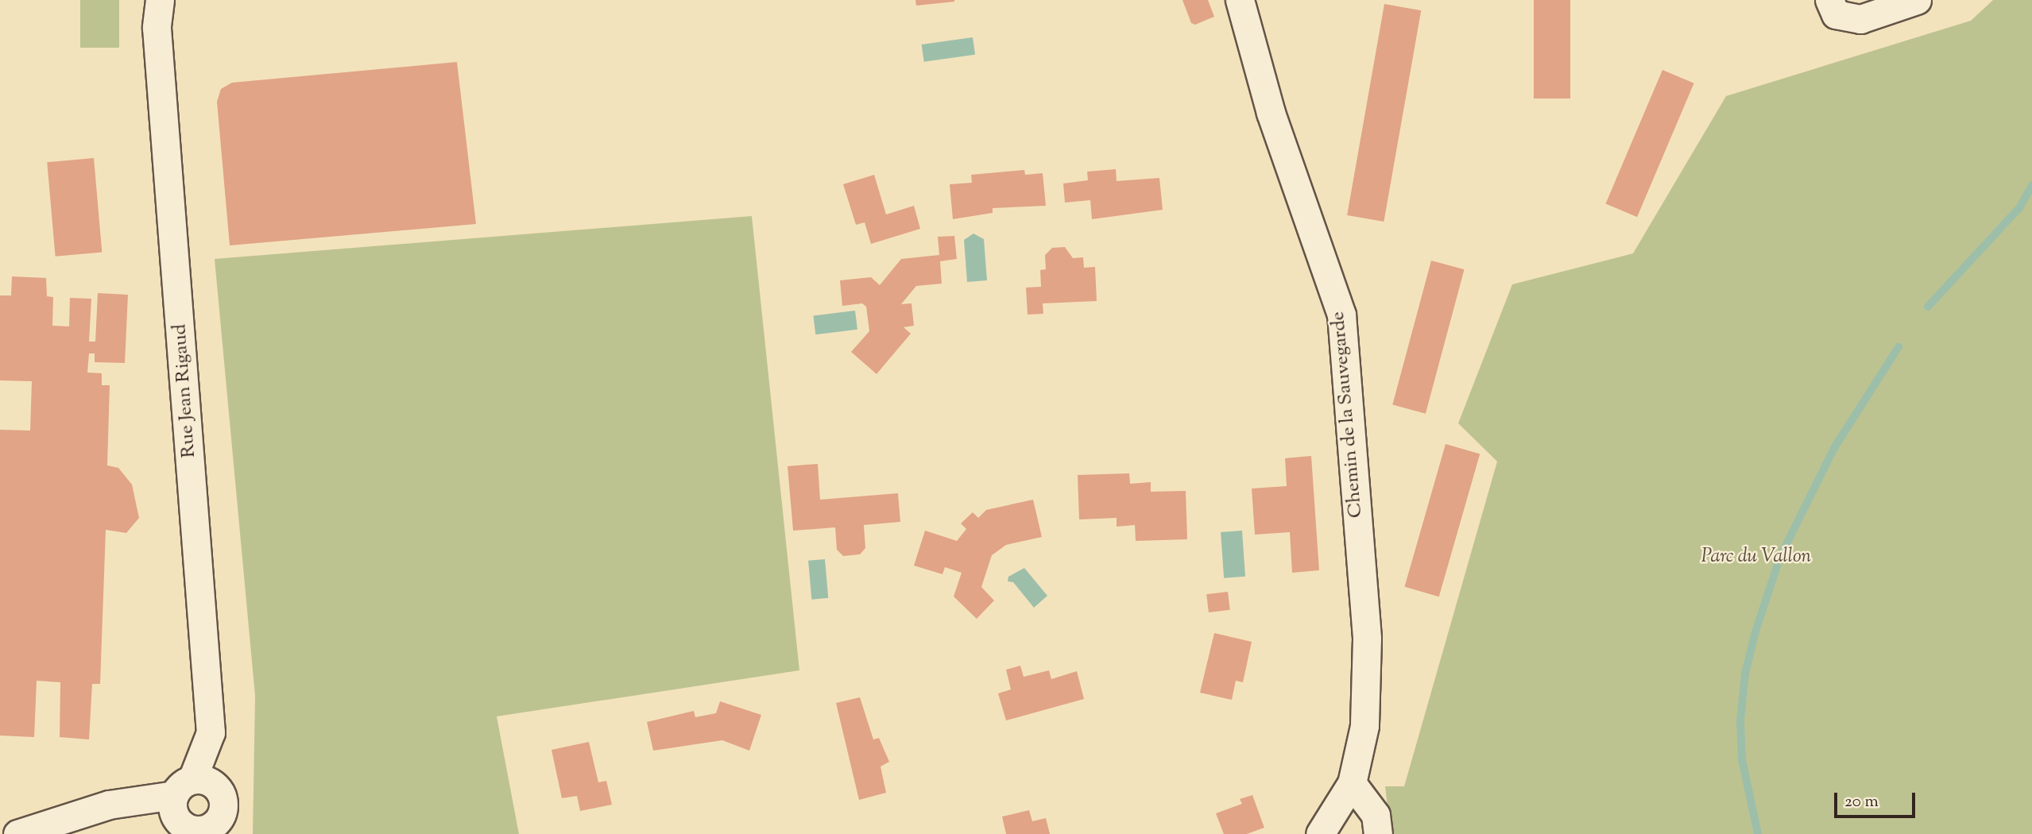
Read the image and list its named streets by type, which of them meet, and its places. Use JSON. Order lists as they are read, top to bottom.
{
  "streets": {
    "street": ["Rue Jean Rigaud", "Chemin de la Sauvegarde"]
  },
  "parks": ["Parc du Vallon"],
  "scale_bar": "20 m"
}
